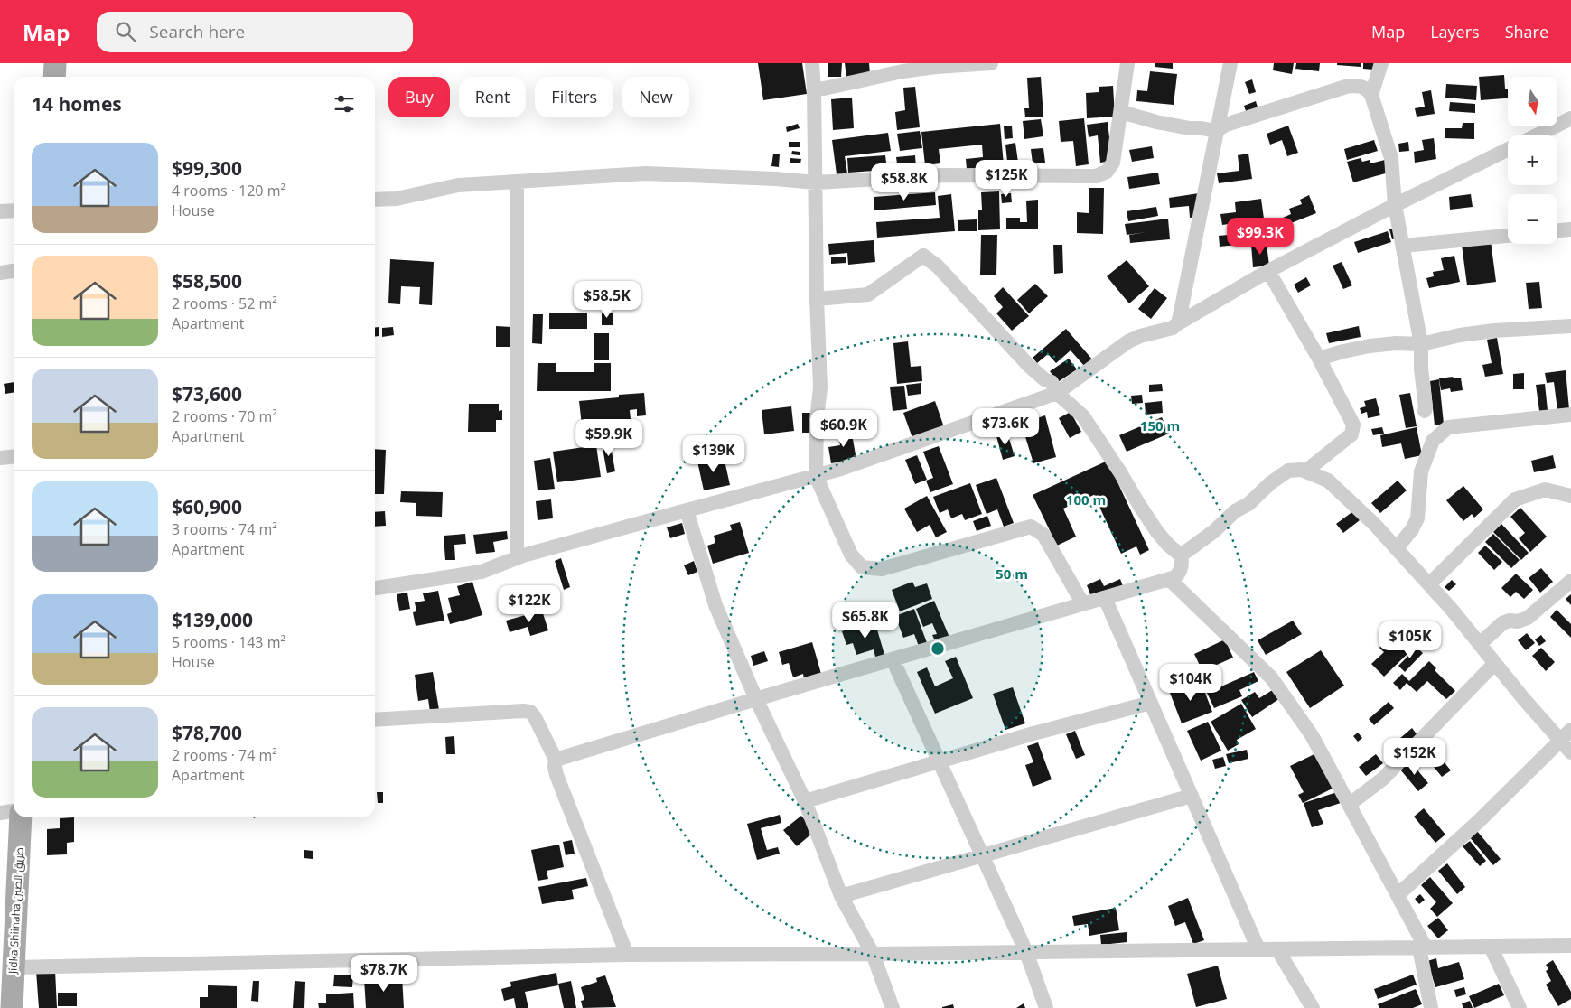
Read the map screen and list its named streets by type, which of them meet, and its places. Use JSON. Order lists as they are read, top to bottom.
{
  "streets": {
    "main road": ["Jidka Shiinaha طريق الصين"]
  },
  "north": "bottom",
  "page": {
    "header": "Map",
    "search": "Search here",
    "nav": ["Map", "Layers", "Share"],
    "map_buttons": ["+", "−"],
    "chip": [
      "Buy",
      "Rent",
      "Filters",
      "New"
    ],
    "heading": "14 homes",
    "list": [
      {
        "name": "$99,300",
        "note": "4 rooms · 120 m² · House"
      },
      {
        "name": "$58,500",
        "note": "2 rooms · 52 m² · Apartment"
      },
      {
        "name": "$73,600",
        "note": "2 rooms · 70 m² · Apartment"
      },
      {
        "name": "$60,900",
        "note": "3 rooms · 74 m² · Apartment"
      },
      {
        "name": "$139,000",
        "note": "5 rooms · 143 m² · House"
      },
      {
        "name": "$78,700",
        "note": "2 rooms · 74 m² · Apartment"
      }
    ],
    "price": [
      "$125K",
      "$58.8K",
      "$99.3K",
      "$58.5K",
      "$73.6K",
      "$60.9K",
      "$59.9K",
      "$139K",
      "$122K",
      "$65.8K",
      "$105K",
      "$104K",
      "$152K",
      "$78.7K"
    ]
  },
  "rings": ["150 m", "100 m", "50 m"]
}
